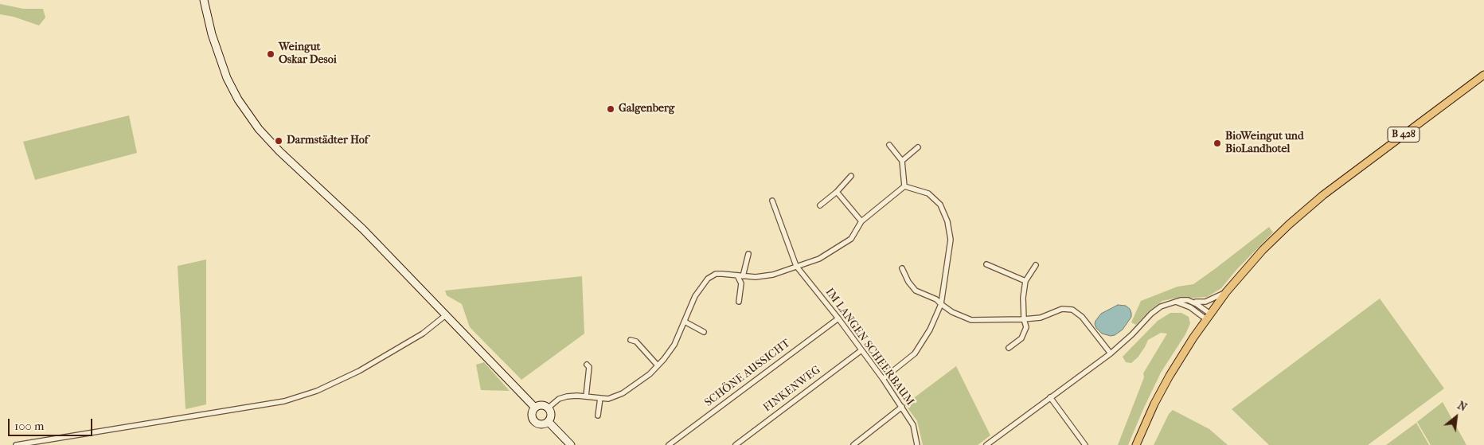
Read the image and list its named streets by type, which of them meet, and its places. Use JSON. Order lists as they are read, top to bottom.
{
  "streets": {
    "main road": ["B 428"],
    "street": ["IM LANGEN SCHEERBAUM", "SCHÖNE AUSSICHT", "FINKENWEG"]
  },
  "crossings": [
    ["IM LANGEN SCHEERBAUM", "SCHÖNE AUSSICHT"],
    ["IM LANGEN SCHEERBAUM", "FINKENWEG"]
  ],
  "places": [
    "Weingut Oskar Desoi",
    "Galgenberg",
    "Darmstädter Hof",
    "BioWeingut und BioLandhotel"
  ],
  "scale_bar": "100 m",
  "north": "top right"
}
